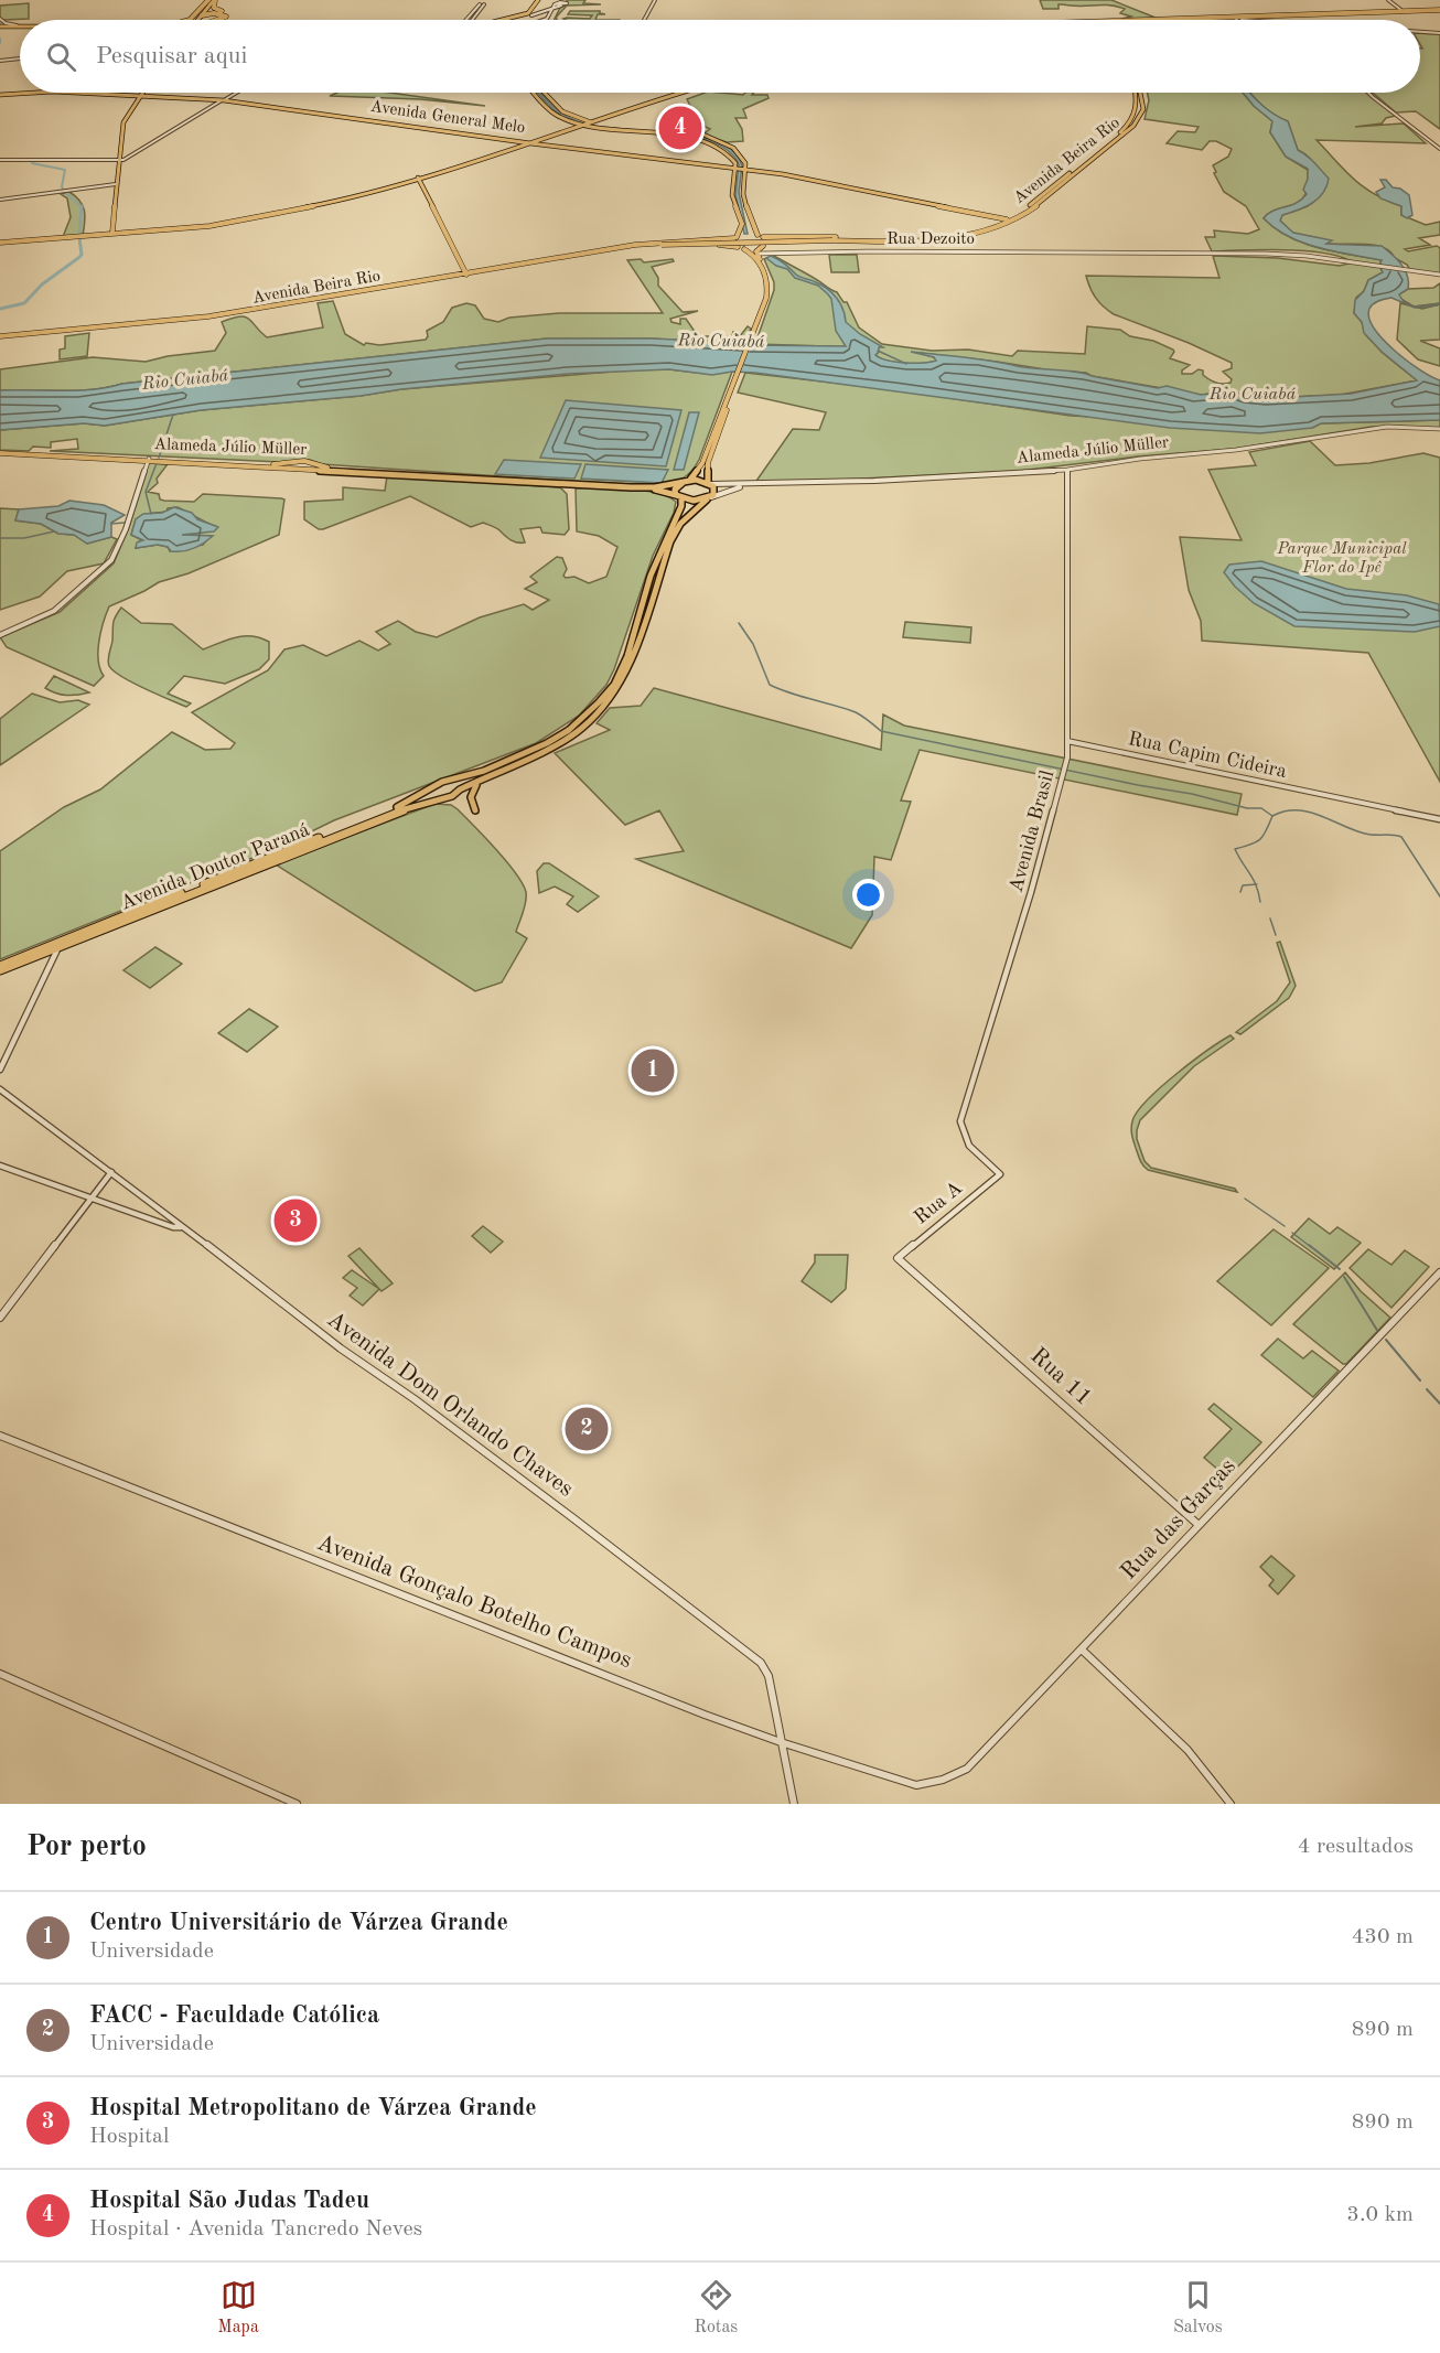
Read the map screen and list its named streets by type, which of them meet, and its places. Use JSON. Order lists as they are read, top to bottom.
{
  "streets": {
    "main road": [
      "Avenida General Melo",
      "Avenida Beira Rio",
      "Alameda Júlio Müller",
      "Avenida Doutor Paraná"
    ],
    "street": [
      "Rua Dezoito",
      "Rua Capim Cideira",
      "Avenida Brasil",
      "Rua A",
      "Rua 11",
      "Avenida Dom Orlando Chaves",
      "Rua das Garças",
      "Avenida Gonçalo Botelho Campos"
    ]
  },
  "crossings": [
    ["Avenida General Melo", "Avenida Beira Rio"],
    ["Alameda Júlio Müller", "Avenida Brasil"],
    ["Rua Capim Cideira", "Avenida Brasil"],
    ["Avenida Brasil", "Rua A"],
    ["Rua A", "Rua 11"],
    ["Rua 11", "Rua das Garças"],
    ["Avenida Dom Orlando Chaves", "Avenida Gonçalo Botelho Campos"],
    ["Rua das Garças", "Avenida Gonçalo Botelho Campos"]
  ],
  "water": ["Rio Cuiabá"],
  "parks": ["Parque Municipal Flor do Ipê"],
  "page": {
    "search": "Pesquisar aqui",
    "pins": [
      "4",
      "1",
      "3",
      "2"
    ],
    "heading": ["Por perto", "4 resultados"],
    "list": [
      {
        "mark": "1",
        "name": "Centro Universitário de Várzea Grande",
        "note": "Universidade",
        "value": "430 m"
      },
      {
        "mark": "2",
        "name": "FACC - Faculdade Católica",
        "note": "Universidade",
        "value": "890 m"
      },
      {
        "mark": "3",
        "name": "Hospital Metropolitano de Várzea Grande",
        "note": "Hospital",
        "value": "890 m"
      },
      {
        "mark": "4",
        "name": "Hospital São Judas Tadeu",
        "note": "Hospital · Avenida Tancredo Neves",
        "value": "3.0 km"
      }
    ],
    "nav": ["Mapa", "Rotas", "Salvos"]
  }
}
